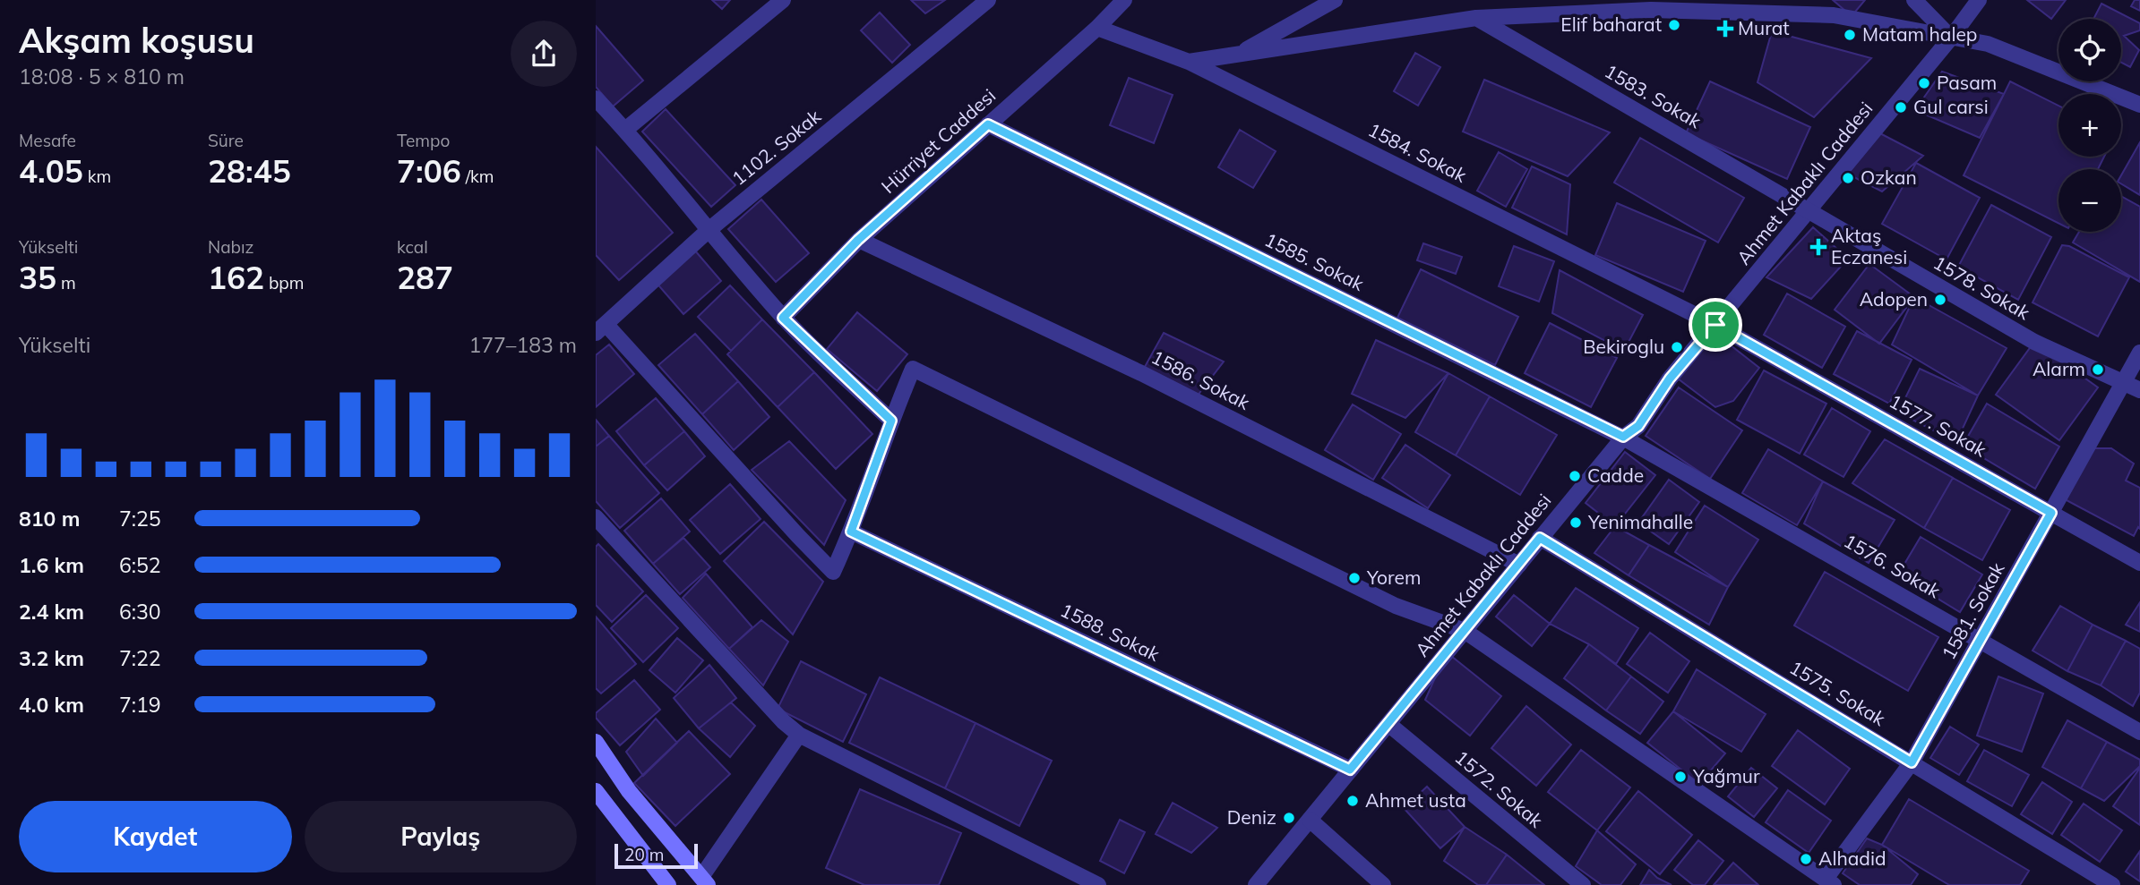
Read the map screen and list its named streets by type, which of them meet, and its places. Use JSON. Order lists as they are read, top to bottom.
{
  "streets": {
    "street": [
      "1583. Sokak",
      "Hürriyet Caddesi",
      "1102. Sokak",
      "1584. Sokak",
      "Ahmet Kabaklı Caddesi",
      "1585. Sokak",
      "1578. Sokak",
      "1586. Sokak",
      "1577. Sokak",
      "1576. Sokak",
      "1581. Sokak",
      "1588. Sokak",
      "1575. Sokak",
      "1572. Sokak"
    ]
  },
  "crossings": [
    ["1583. Sokak", "Ahmet Kabaklı Caddesi"],
    ["1583. Sokak", "1578. Sokak"],
    ["Hürriyet Caddesi", "1584. Sokak"],
    ["Hürriyet Caddesi", "1585. Sokak"],
    ["Hürriyet Caddesi", "1586. Sokak"],
    ["1584. Sokak", "Ahmet Kabaklı Caddesi"],
    ["1584. Sokak", "1577. Sokak"],
    ["Ahmet Kabaklı Caddesi", "1585. Sokak"],
    ["Ahmet Kabaklı Caddesi", "1578. Sokak"],
    ["Ahmet Kabaklı Caddesi", "1586. Sokak"],
    ["Ahmet Kabaklı Caddesi", "1577. Sokak"],
    ["Ahmet Kabaklı Caddesi", "1576. Sokak"],
    ["Ahmet Kabaklı Caddesi", "1588. Sokak"],
    ["Ahmet Kabaklı Caddesi", "1575. Sokak"],
    ["Ahmet Kabaklı Caddesi", "1572. Sokak"],
    ["1585. Sokak", "1576. Sokak"],
    ["1578. Sokak", "1581. Sokak"],
    ["1577. Sokak", "1581. Sokak"],
    ["1576. Sokak", "1581. Sokak"],
    ["1581. Sokak", "1575. Sokak"]
  ],
  "places": {
    "other": [
      "Elif baharat",
      "Matam halep",
      "Pasam",
      "Gul carsi",
      "Ozkan",
      "Adopen",
      "Bekiroglu",
      "Alarm",
      "Cadde",
      "Yenimahalle",
      "Yorem",
      "Yağmur",
      "Ahmet usta",
      "Deniz",
      "Alhadid"
    ],
    "health": ["Murat", "Aktaş Eczanesi"]
  },
  "scale_bar": "20 m",
  "page": {
    "heading": ["Akşam koşusu", "18:08 · 5 × 810 m"],
    "map_buttons": ["+", "−"],
    "stats": [
      ["Mesafe", "4.05 km"],
      ["Süre", "28:45"],
      ["Tempo", "7:06 /km"],
      ["Yükselti", "35 m"],
      ["Nabız", "162 bpm"],
      ["kcal", "287"]
    ],
    "chart": ["Yükselti", "177–183 m"],
    "list": [
      {
        "name": "810 m",
        "note": "7:25"
      },
      {
        "name": "1.6 km",
        "note": "6:52"
      },
      {
        "name": "2.4 km",
        "note": "6:30"
      },
      {
        "name": "3.2 km",
        "note": "7:22"
      },
      {
        "name": "4.0 km",
        "note": "7:19"
      }
    ],
    "buttons": ["Kaydet", "Paylaş"],
    "scale": "20 m"
  }
}
